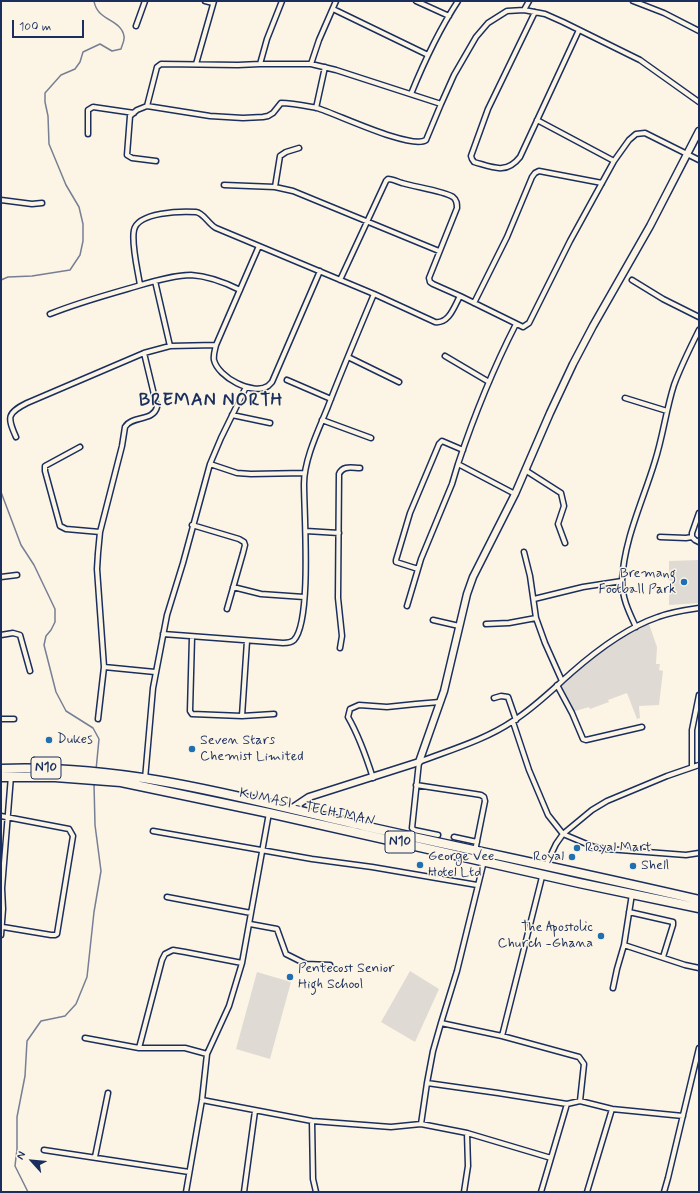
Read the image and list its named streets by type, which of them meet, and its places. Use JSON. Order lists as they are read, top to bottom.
{
  "streets": {
    "highway": ["N10", "KUMASI - TECHIMAN"]
  },
  "crossings": [
    ["N10", "KUMASI - TECHIMAN"]
  ],
  "districts": ["BREMAN NORTH"],
  "places": [
    "Bremang Football Park",
    "Dukes",
    "Seven Stars Chemist Limited",
    "Royal Mart",
    "Royal",
    "George Vee Hotel Ltd",
    "Shell",
    "The Apostolic Church -Ghana",
    "Pentecost Senior High School"
  ],
  "scale_bar": "100 m",
  "north": "top left"
}
